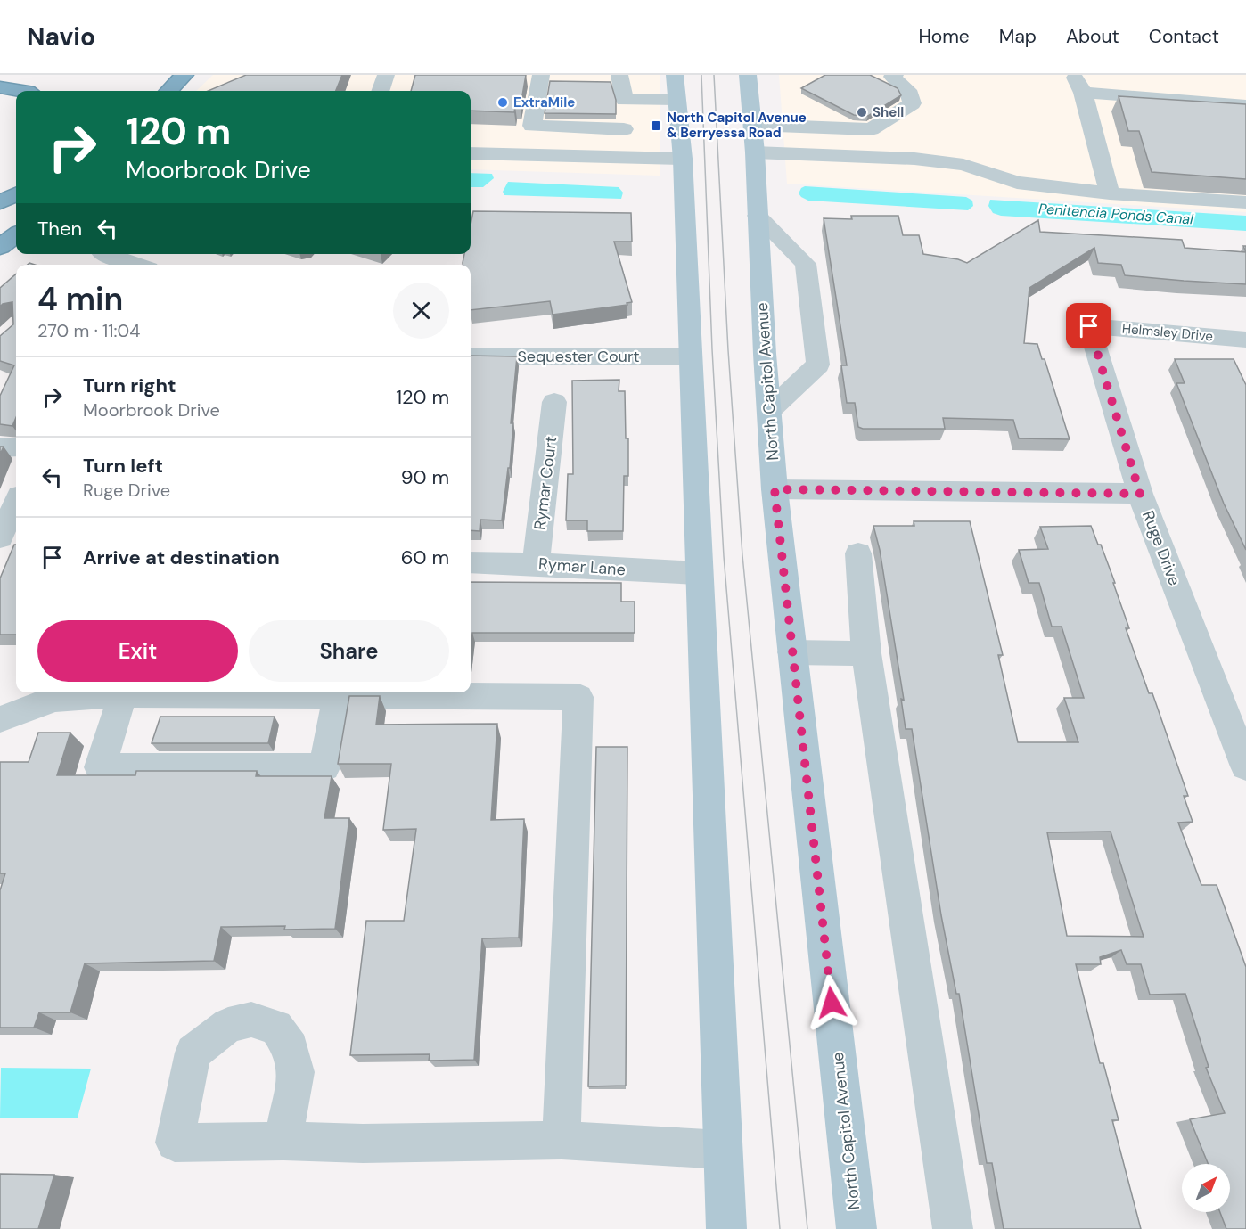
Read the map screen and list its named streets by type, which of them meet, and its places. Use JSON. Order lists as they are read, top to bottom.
{
  "streets": {
    "main road": ["North Capitol Avenue"],
    "street": [
      "Helmsley Drive",
      "Sequester Court",
      "Rymar Court",
      "Ruge Drive",
      "Rymar Lane"
    ]
  },
  "crossings": [
    ["Helmsley Drive", "Ruge Drive"],
    ["Rymar Court", "Rymar Lane"]
  ],
  "water": ["Penitencia Ponds Canal"],
  "places": {
    "other": ["ExtraMile", "Shell"],
    "transit": ["North Capitol Avenue & Berryessa Road"]
  },
  "north": "top right",
  "page": {
    "header": "Navio",
    "nav": [
      "Home",
      "Map",
      "About",
      "Contact"
    ],
    "turn": ["120 m", "Moorbrook Drive"],
    "then": "Then",
    "heading": ["4 min", "270 m · 11:04"],
    "list": [
      {
        "name": "Turn right",
        "note": "Moorbrook Drive",
        "value": "120 m"
      },
      {
        "name": "Turn left",
        "note": "Ruge Drive",
        "value": "90 m"
      },
      {
        "name": "Arrive at destination",
        "value": "60 m"
      }
    ],
    "buttons": ["Exit", "Share"]
  }
}
